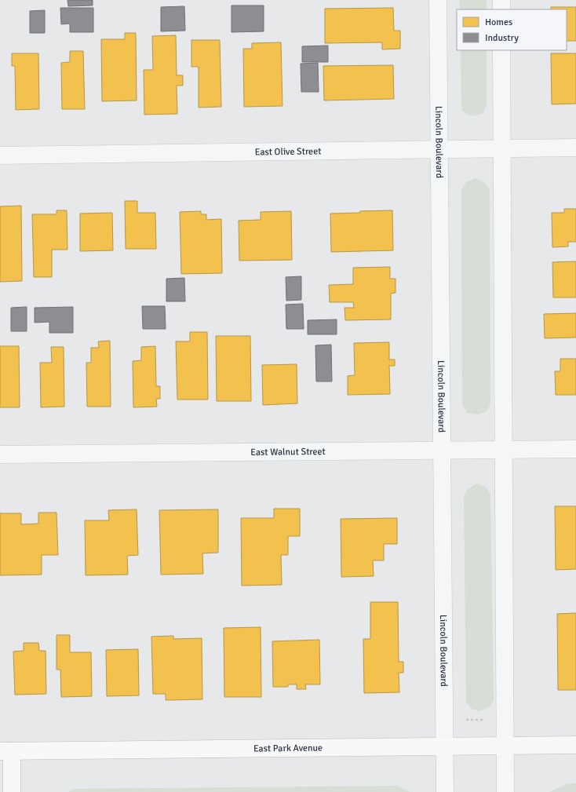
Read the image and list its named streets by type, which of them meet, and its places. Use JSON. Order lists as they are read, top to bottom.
{
  "streets": {
    "highway": ["East Park Avenue"],
    "street": ["Lincoln Boulevard", "East Olive Street", "East Walnut Street"]
  },
  "crossings": [
    ["Lincoln Boulevard", "East Olive Street"],
    ["Lincoln Boulevard", "East Walnut Street"],
    ["Lincoln Boulevard", "East Park Avenue"]
  ],
  "legend": ["Homes", "Industry"]
}
